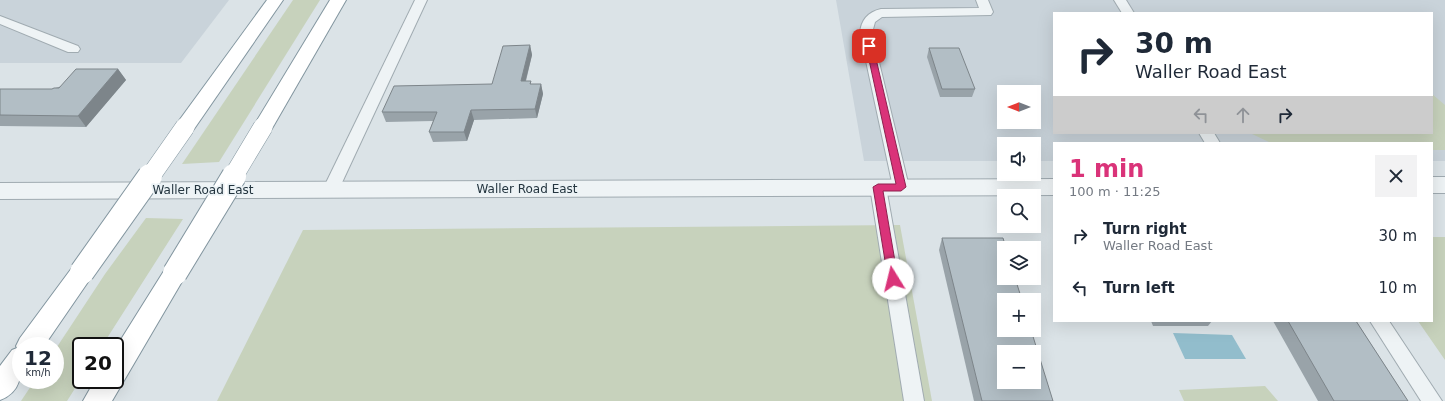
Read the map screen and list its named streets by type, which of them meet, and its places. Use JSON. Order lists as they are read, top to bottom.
{
  "streets": {
    "street": ["Waller Road East"]
  },
  "north": "left",
  "page": {
    "turn": ["30 m", "Waller Road East"],
    "map_buttons": ["+", "−"],
    "heading": ["1 min", "100 m · 11:25"],
    "list": [
      {
        "name": "Turn right",
        "note": "Waller Road East",
        "value": "30 m"
      },
      {
        "name": "Turn left",
        "value": "10 m"
      }
    ],
    "speed": "12 km/h",
    "limit": "20"
  }
}
